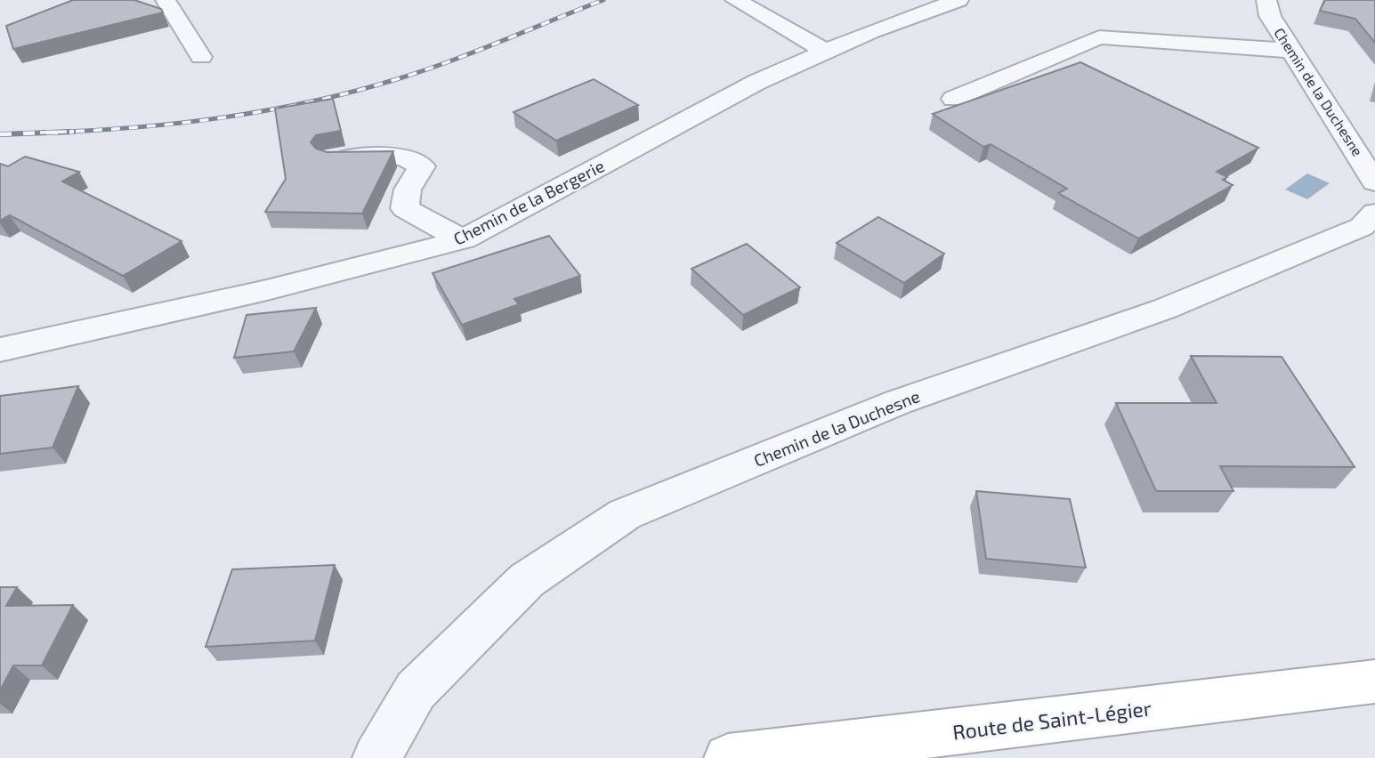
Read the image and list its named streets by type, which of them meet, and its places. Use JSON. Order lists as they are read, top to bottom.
{
  "streets": {
    "main road": ["Route de Saint-Légier"],
    "lane": ["Chemin de la Duchesne", "Chemin de la Bergerie"]
  }
}
